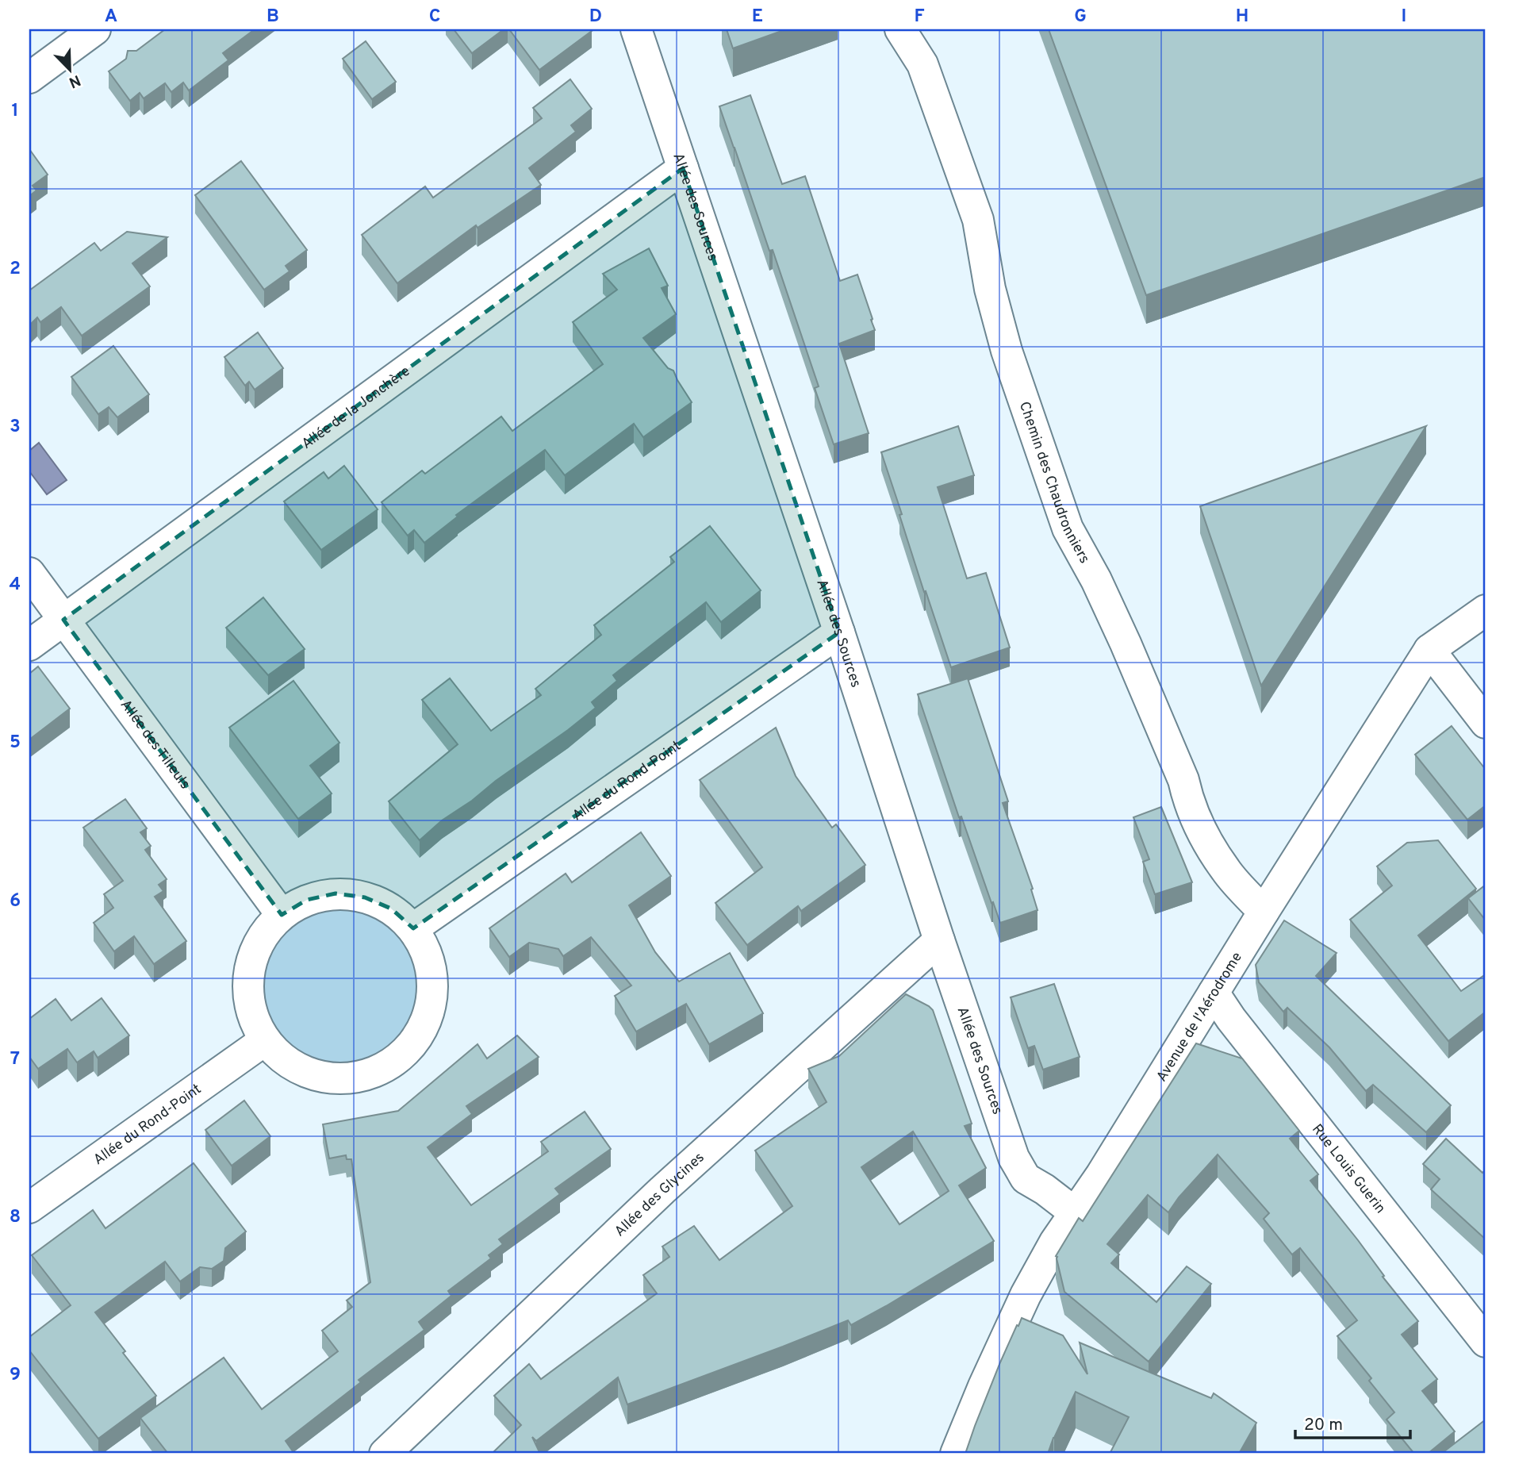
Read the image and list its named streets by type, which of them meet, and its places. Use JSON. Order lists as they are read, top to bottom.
{
  "streets": {
    "street": [
      "Allée des Sources",
      "Allée de la Jonchère",
      "Chemin des Chaudronniers",
      "Allée des Tilleuls",
      "Allée du Rond-Point",
      "Avenue de l'Aérodrome",
      "Rue Louis Guerin",
      "Allée des Glycines"
    ]
  },
  "crossings": [
    ["Allée des Sources", "Allée de la Jonchère"],
    ["Allée des Sources", "Allée du Rond-Point"],
    ["Allée des Sources", "Avenue de l'Aérodrome"],
    ["Allée des Sources", "Allée des Glycines"],
    ["Allée de la Jonchère", "Allée des Tilleuls"],
    ["Chemin des Chaudronniers", "Avenue de l'Aérodrome"],
    ["Allée des Tilleuls", "Allée du Rond-Point"],
    ["Avenue de l'Aérodrome", "Rue Louis Guerin"]
  ],
  "scale_bar": "20 m",
  "north": "bottom right",
  "grid": {
    "columns": [
      "A",
      "B",
      "C",
      "D",
      "E",
      "F",
      "G",
      "H",
      "I"
    ],
    "rows": [
      "1",
      "2",
      "3",
      "4",
      "5",
      "6",
      "7",
      "8",
      "9"
    ]
  }
}
